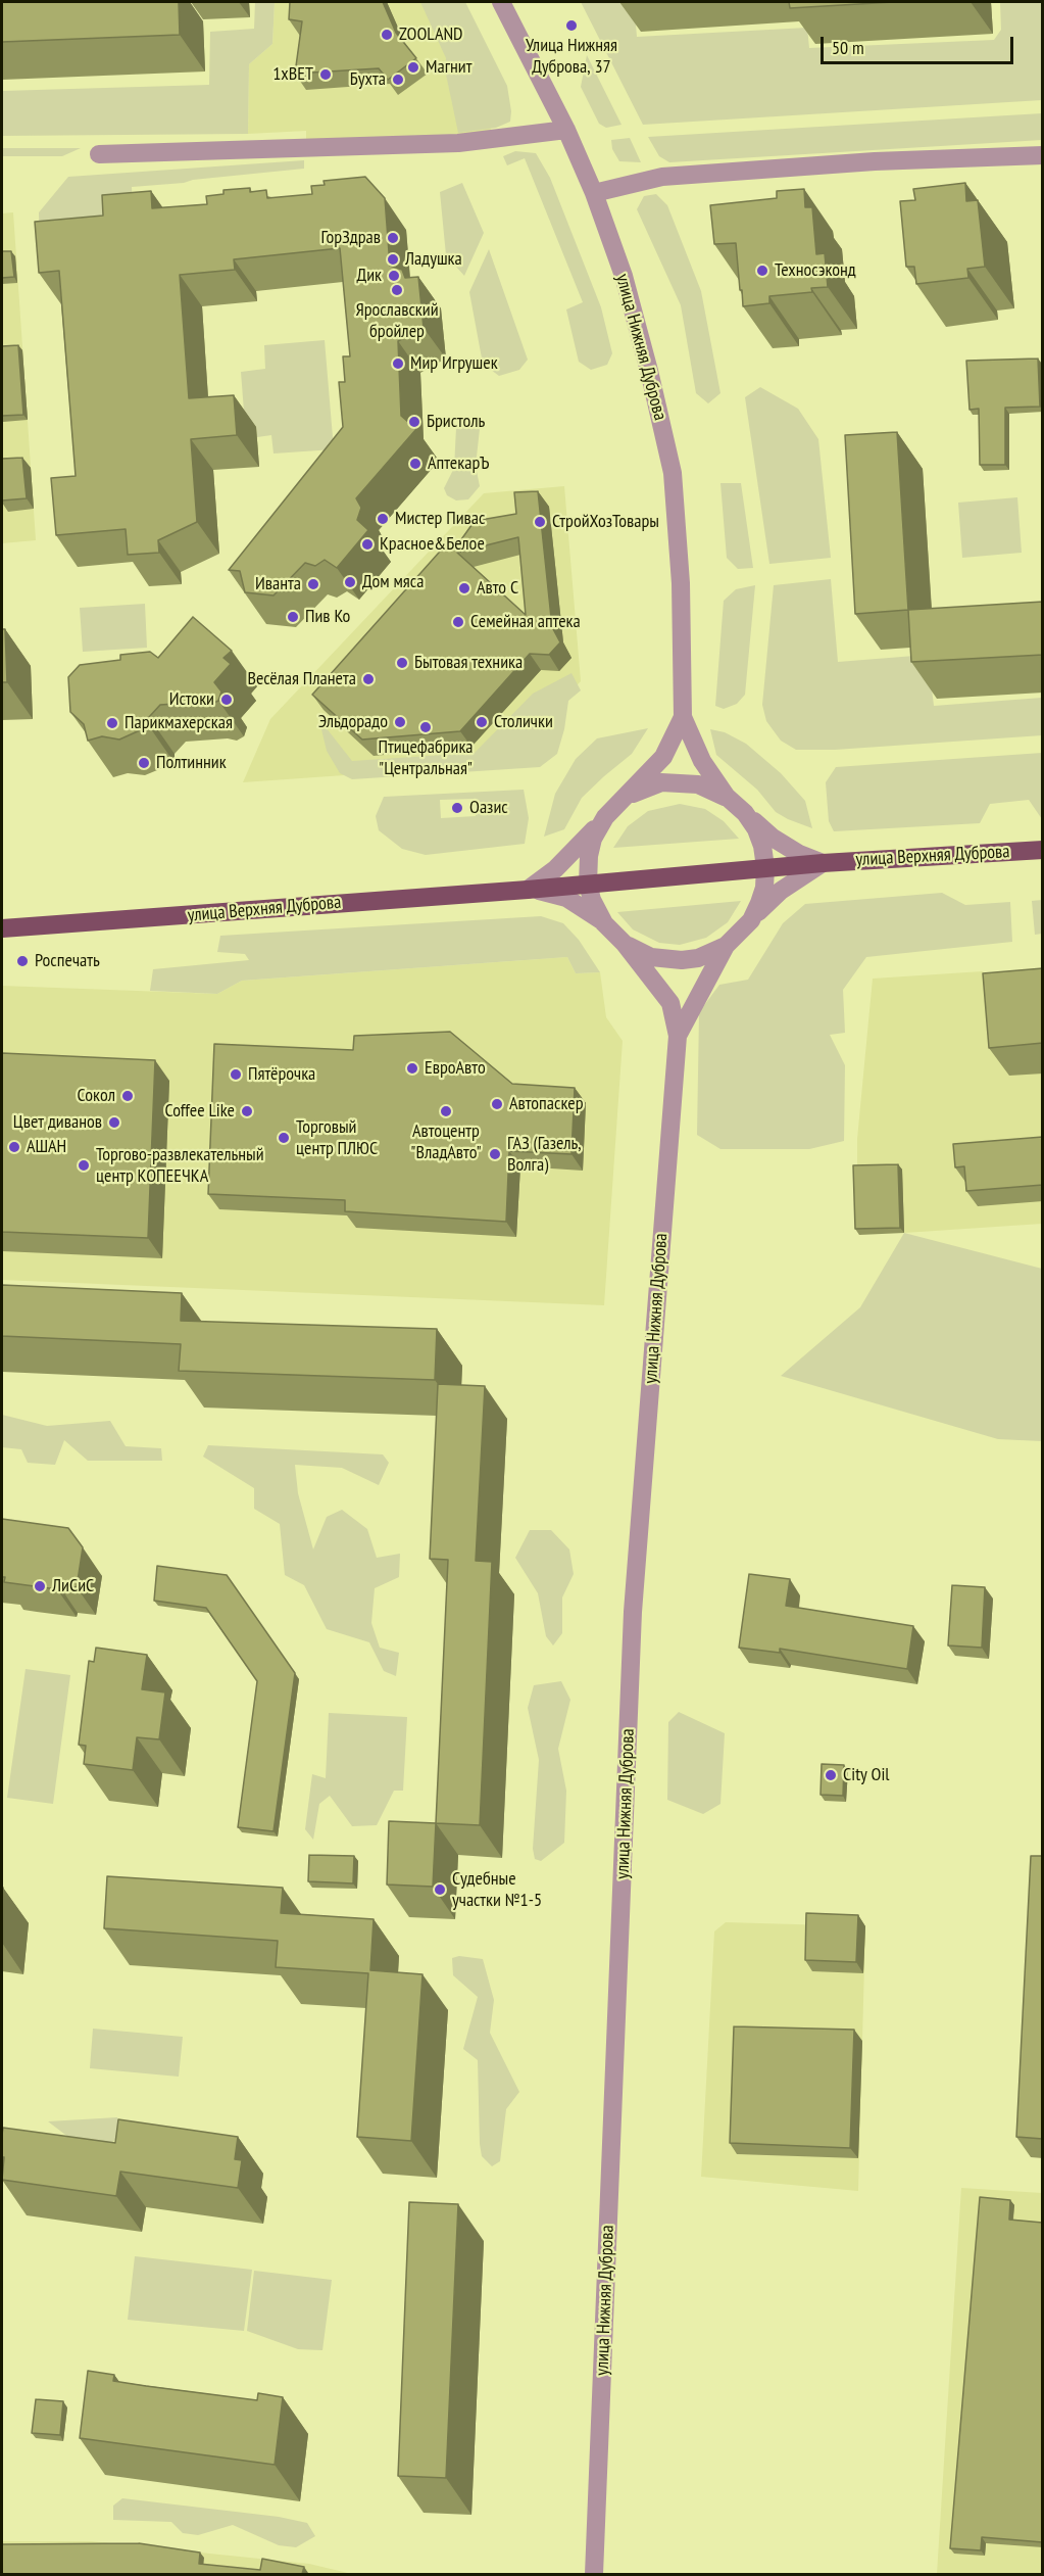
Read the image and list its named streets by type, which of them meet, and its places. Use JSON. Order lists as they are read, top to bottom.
{
  "streets": {
    "main road": ["улица Верхняя Дуброва"],
    "street": ["улица Нижняя Дуброва"]
  },
  "crossings": [
    ["улица Нижняя Дуброва", "улица Верхняя Дуброва"]
  ],
  "places": [
    "Улица Нижняя Дуброва, 37",
    "ZOOLAND",
    "Магнит",
    "1xBET",
    "Бухта",
    "ГорЗдрав",
    "Ладушка",
    "Техносэконд",
    "Дик",
    "Ярославский бройлер",
    "Мир Игрушек",
    "Бристоль",
    "АптекарЪ",
    "Мистер Пивас",
    "СтройХозТовары",
    "Красное&Белое",
    "Дом мяса",
    "Иванта",
    "Авто С",
    "Пив Ко",
    "Семейная аптека",
    "Бытовая техника",
    "Весёлая Планета",
    "Истоки",
    "Эльдорадо",
    "Столички",
    "Парикмахерская",
    "Птицефабрика \"Центральная\"",
    "Полтинник",
    "Оазис",
    "Роспечать",
    "ЕвроАвто",
    "Пятёрочка",
    "Сокол",
    "Автопаскер",
    "Coffee Like",
    "Автоцентр \"ВладАвто\"",
    "Цвет диванов",
    "Торговый центр ПЛЮС",
    "АШАН",
    "ГАЗ (Газель, Волга)",
    "Торгово-развлекательный центр КОПЕЕЧКА",
    "ЛиСиС",
    "City Oil",
    "Судебные участки №1-5"
  ],
  "scale_bar": "50 m"
}
